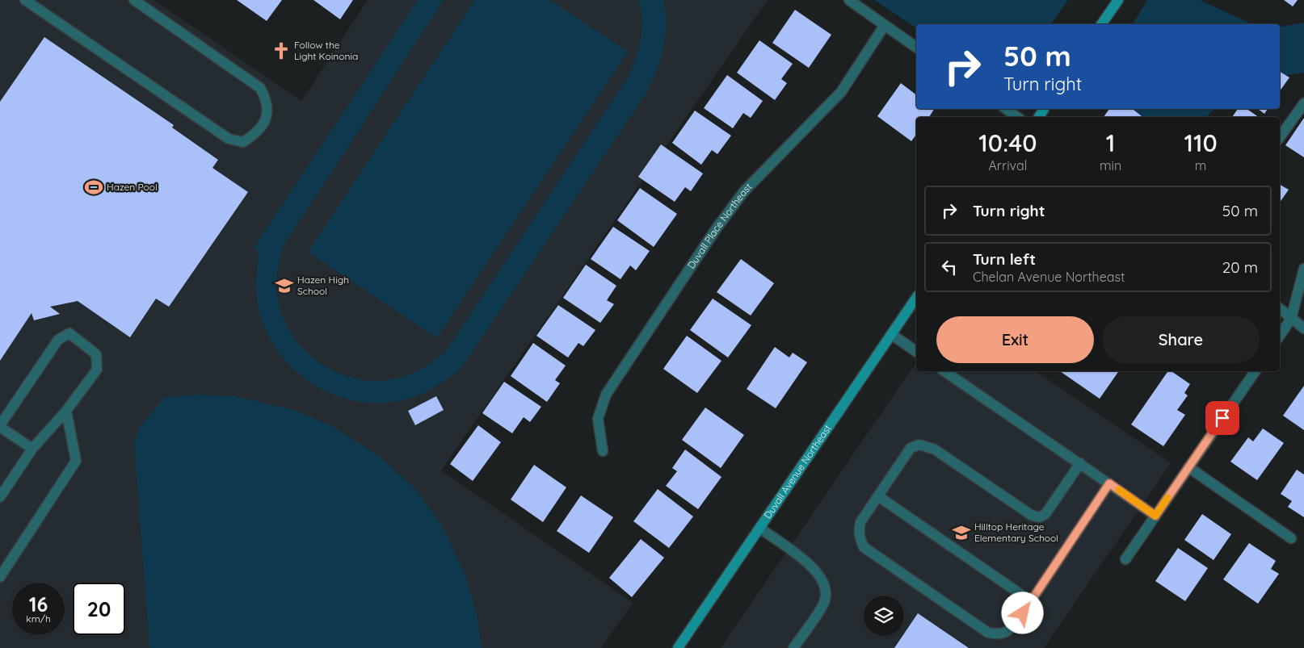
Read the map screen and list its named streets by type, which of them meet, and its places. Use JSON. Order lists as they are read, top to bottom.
{
  "streets": {
    "main road": ["Duvall Avenue Northeast"],
    "street": ["Duvall Place Northeast"]
  },
  "places": {
    "church": ["Follow the Light Koinonia"],
    "sports": ["Hazen Pool"],
    "school or university": ["Hazen High School", "Hilltop Heritage Elementary School"]
  },
  "page": {
    "turn": ["50 m", "Turn right"],
    "eta": [
      "10:40",
      "Arrival",
      "1",
      "min",
      "110",
      "m"
    ],
    "list": [
      {
        "name": "Turn right",
        "value": "50 m"
      },
      {
        "name": "Turn left",
        "note": "Chelan Avenue Northeast",
        "value": "20 m"
      }
    ],
    "buttons": ["Exit", "Share"],
    "speed": "16 km/h",
    "limit": "20"
  }
}
